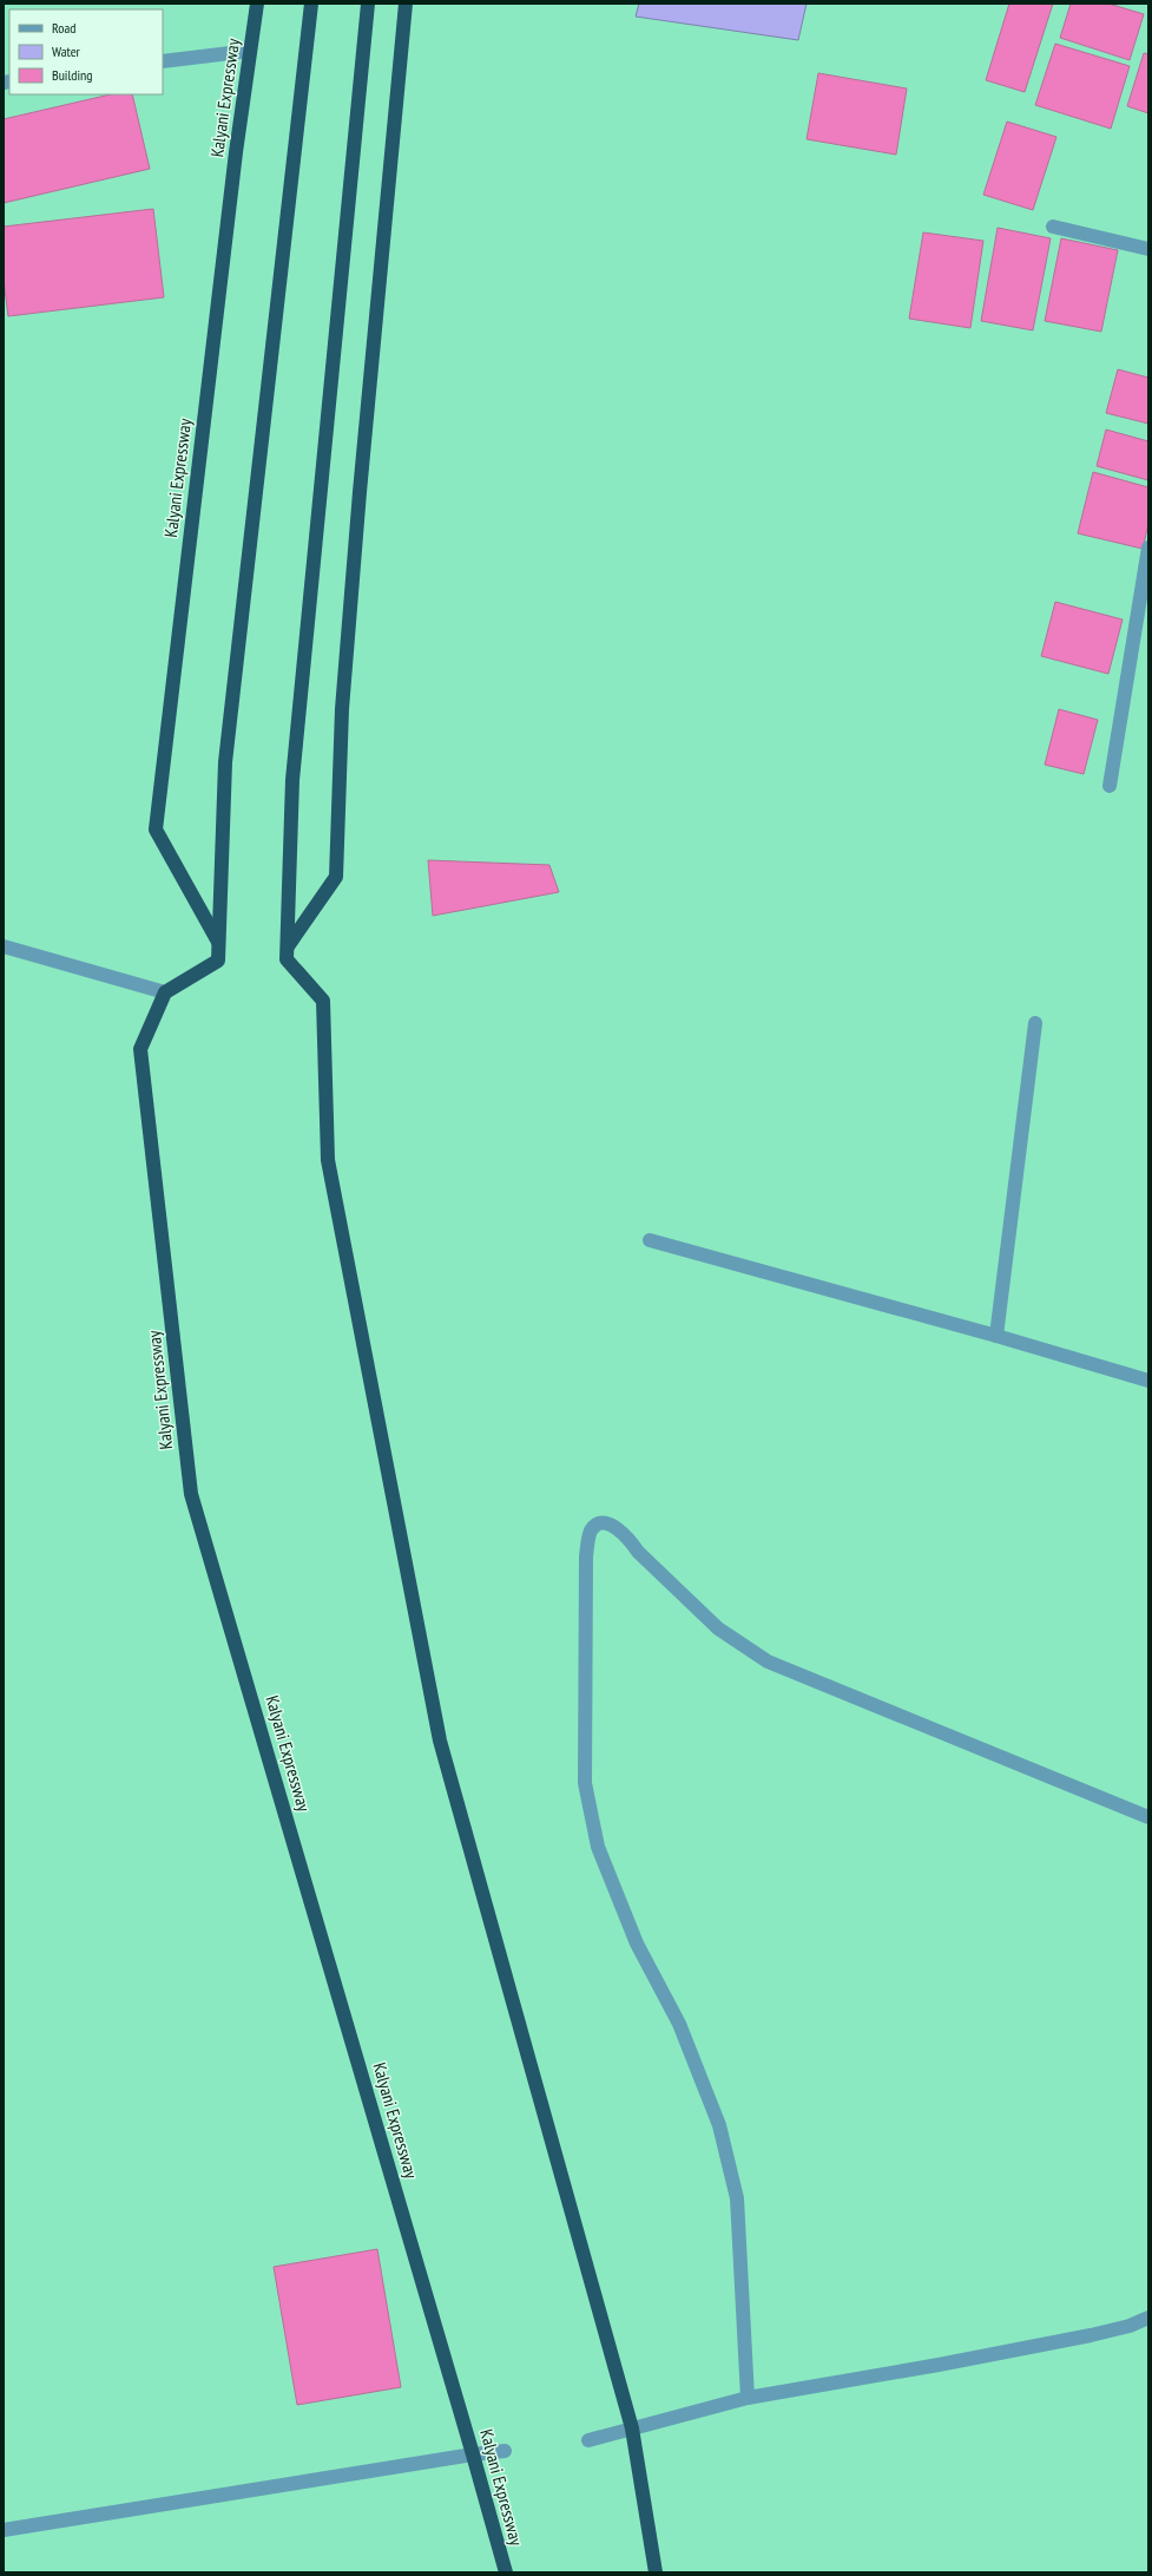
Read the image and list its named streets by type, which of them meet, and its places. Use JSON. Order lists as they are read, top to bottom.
{
  "streets": {
    "highway": ["Kalyani Expressway"]
  },
  "legend": ["Road", "Water", "Building"]
}
